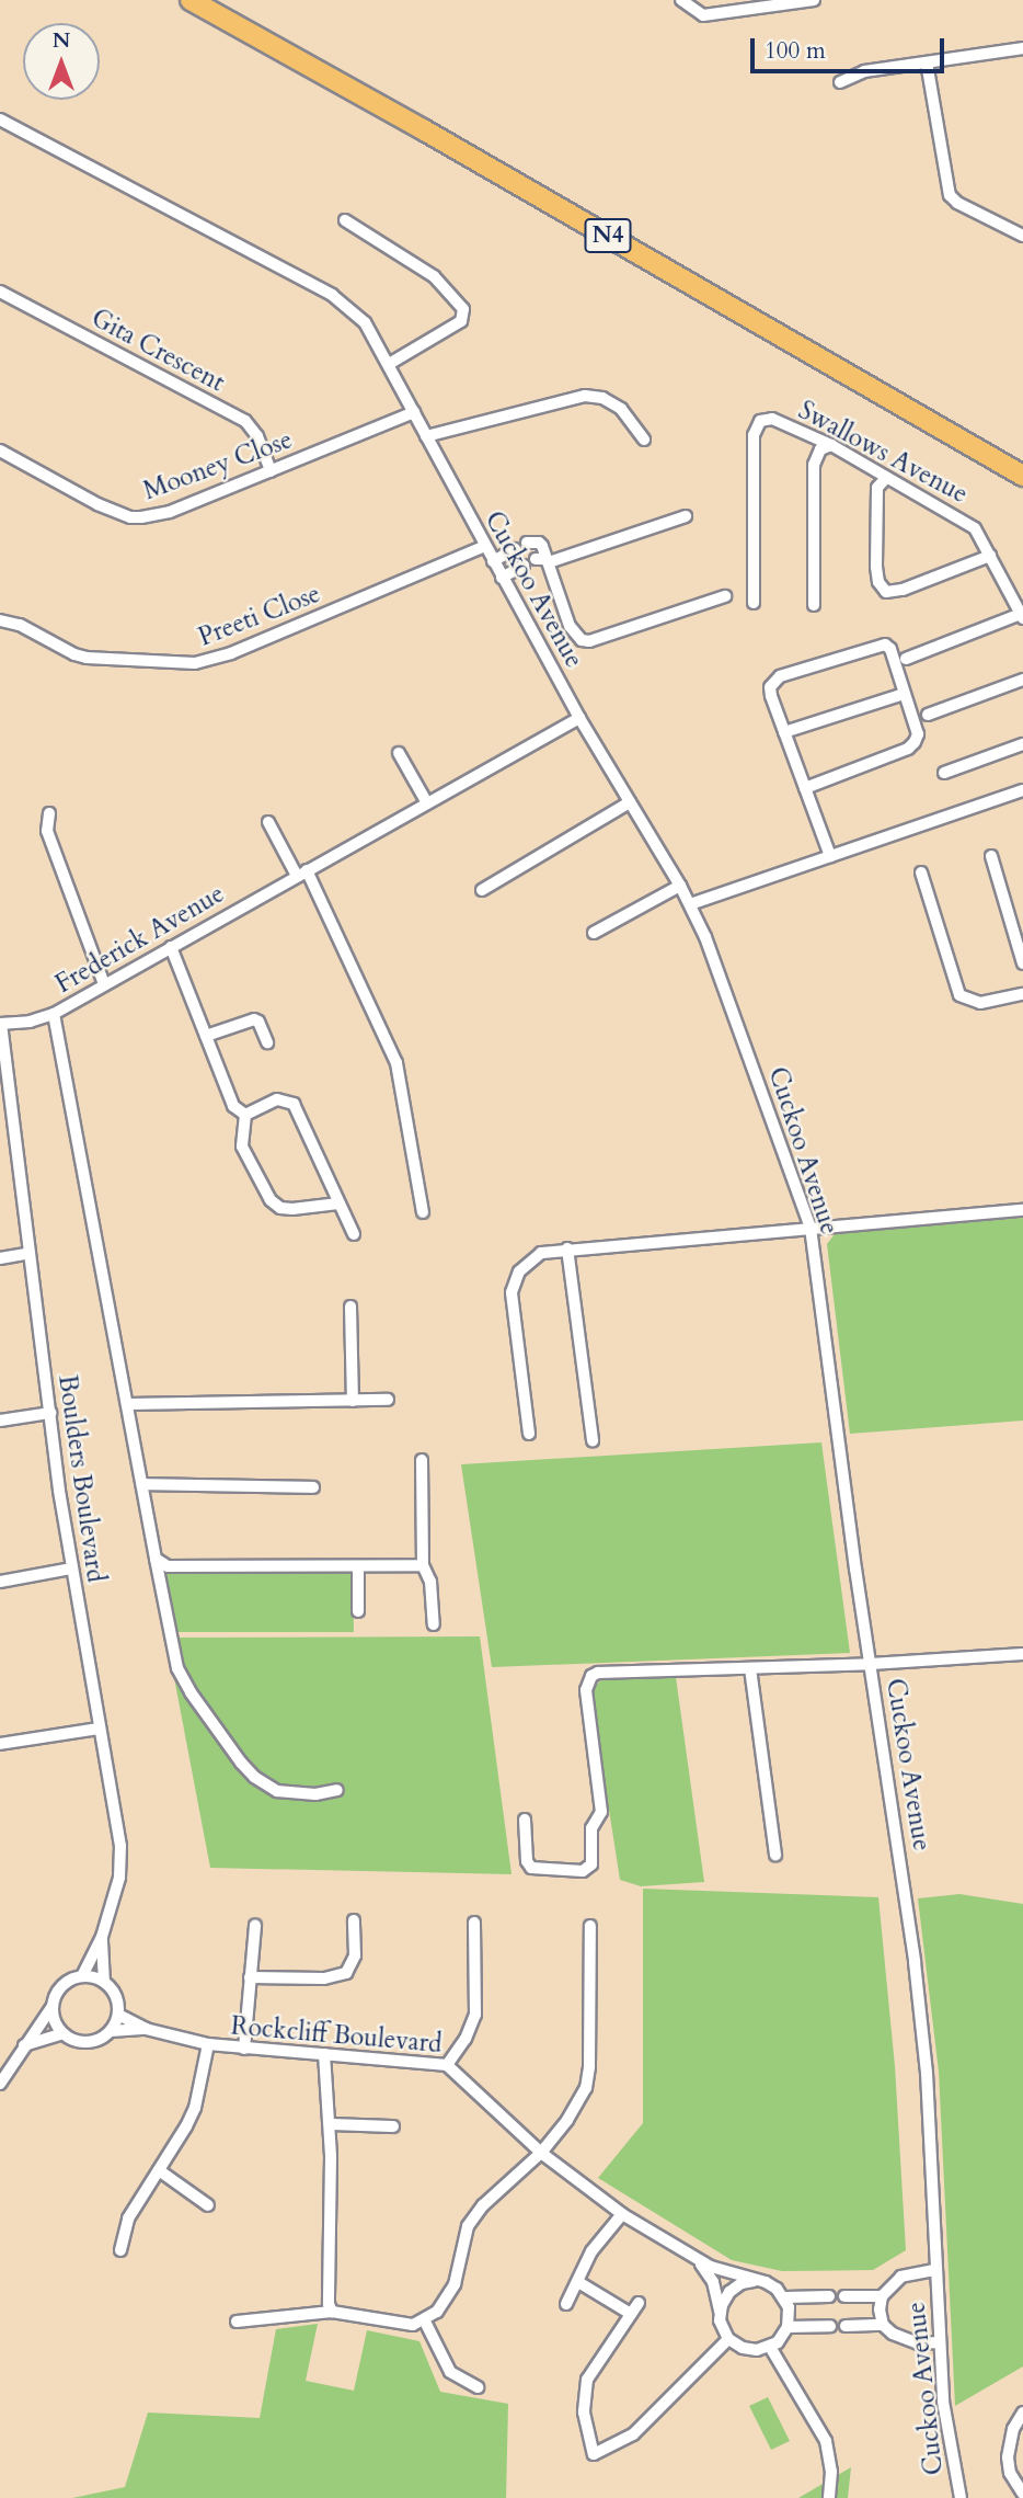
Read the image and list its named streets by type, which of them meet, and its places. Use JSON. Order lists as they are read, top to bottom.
{
  "streets": {
    "highway": ["N4"],
    "street": [
      "Gita Crescent",
      "Swallows Avenue",
      "Mooney Close",
      "Cuckoo Avenue",
      "Preeti Close",
      "Frederick Avenue",
      "Boulders Boulevard",
      "Rockcliff Boulevard"
    ]
  },
  "crossings": [
    ["Gita Crescent", "Mooney Close"],
    ["Mooney Close", "Cuckoo Avenue"],
    ["Cuckoo Avenue", "Preeti Close"],
    ["Cuckoo Avenue", "Frederick Avenue"],
    ["Frederick Avenue", "Boulders Boulevard"],
    ["Boulders Boulevard", "Rockcliff Boulevard"]
  ],
  "scale_bar": "100 m",
  "north": "top"
}
